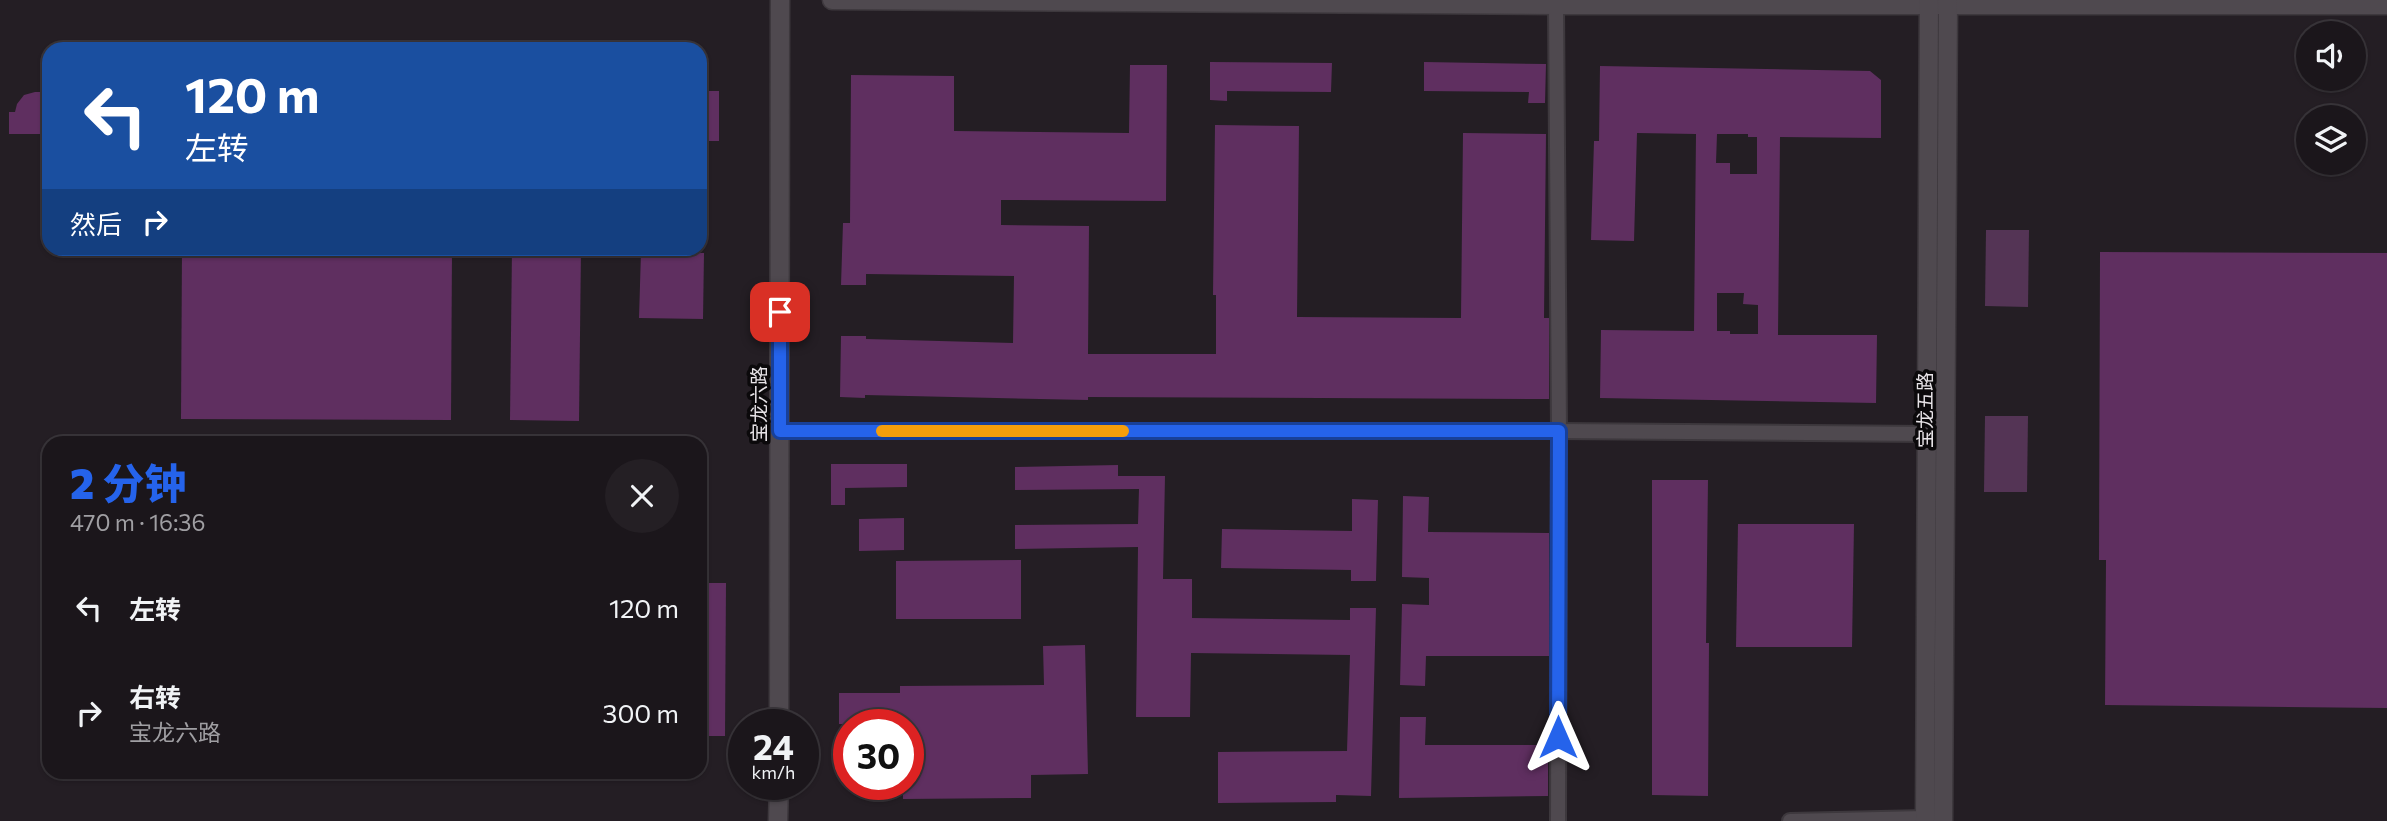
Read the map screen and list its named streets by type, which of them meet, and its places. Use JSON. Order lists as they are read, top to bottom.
{
  "streets": {
    "street": ["宝龙六路", "宝龙五路"]
  },
  "page": {
    "turn": ["120 m", "左转"],
    "then": "然后",
    "heading": ["2 分钟", "470 m · 16:36"],
    "list": [
      {
        "name": "左转",
        "value": "120 m"
      },
      {
        "name": "右转",
        "note": "宝龙六路",
        "value": "300 m"
      }
    ],
    "speed": "24 km/h",
    "limit": "30"
  }
}
